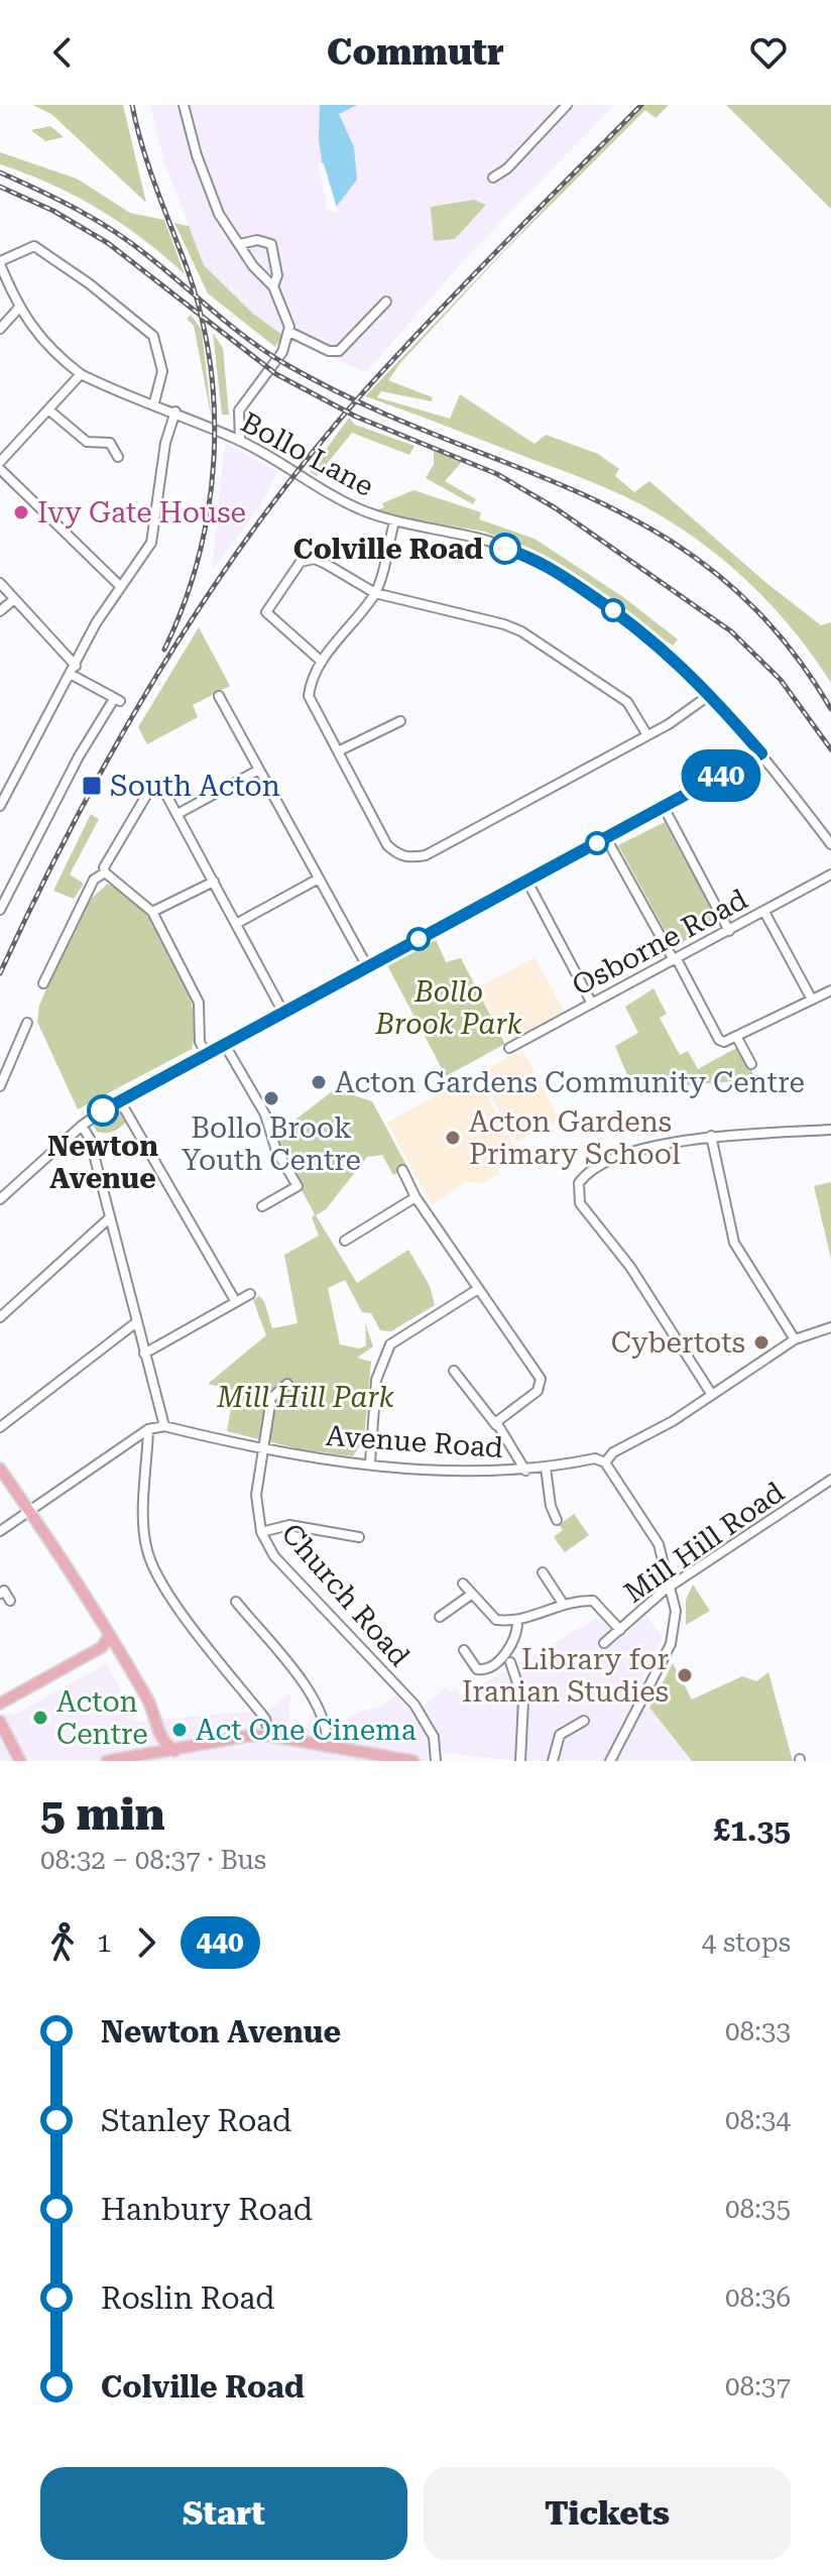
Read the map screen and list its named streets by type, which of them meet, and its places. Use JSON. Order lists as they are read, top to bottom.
{
  "streets": {
    "street": [
      "Bollo Lane",
      "Osborne Road",
      "Avenue Road",
      "Mill Hill Road",
      "Church Road"
    ]
  },
  "crossings": [
    ["Avenue Road", "Church Road"]
  ],
  "parks": ["Bollo Brook Park", "Mill Hill Park"],
  "places": {
    "other": [
      "Ivy Gate House",
      "Colville Road",
      "Acton Gardens Community Centre",
      "Bollo Brook Youth Centre",
      "Newton Avenue",
      "Acton Gardens Primary School",
      "Cybertots",
      "Library for Iranian Studies",
      "Acton Centre",
      "Act One Cinema"
    ],
    "transit": ["South Acton"]
  },
  "lines": ["bus line 440"],
  "page": {
    "header": "Commutr",
    "on_map": "440",
    "heading": ["5 min", "08:32 – 08:37 · Bus", "£1.35"],
    "legs": ["1", "440", "4 stops"],
    "list": [
      {
        "name": "Newton Avenue",
        "value": "08:33"
      },
      {
        "name": "Stanley Road",
        "value": "08:34"
      },
      {
        "name": "Hanbury Road",
        "value": "08:35"
      },
      {
        "name": "Roslin Road",
        "value": "08:36"
      },
      {
        "name": "Colville Road",
        "value": "08:37"
      }
    ],
    "buttons": ["Start", "Tickets"]
  }
}
